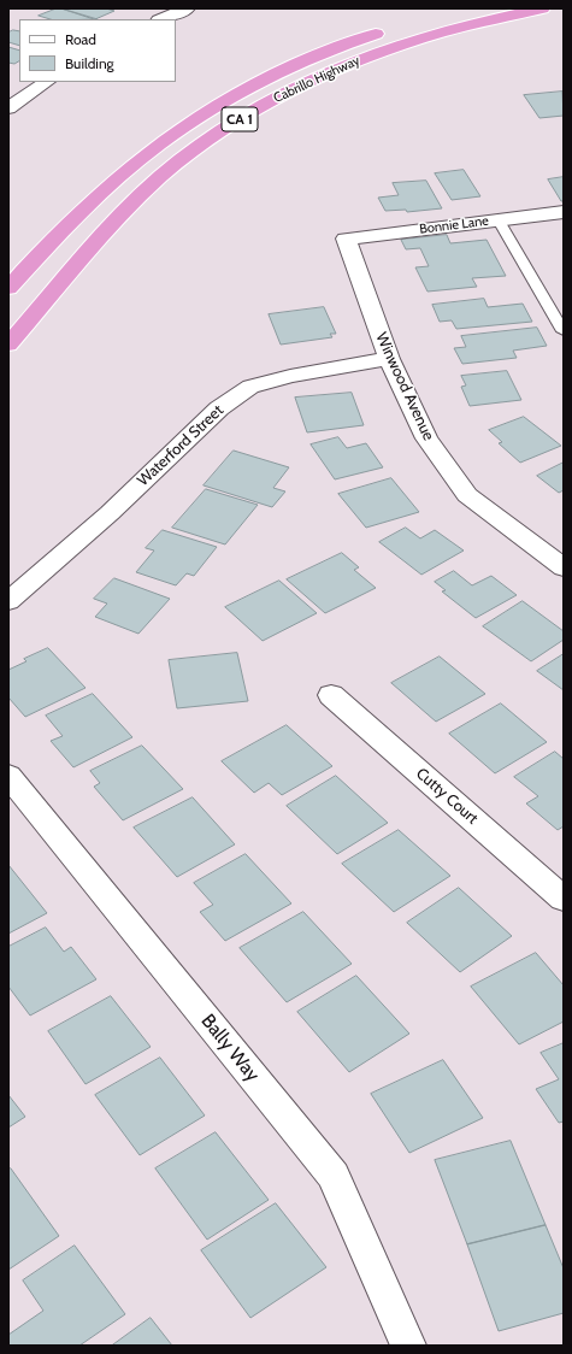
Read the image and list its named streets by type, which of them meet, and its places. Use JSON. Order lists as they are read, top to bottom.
{
  "streets": {
    "highway": ["Cabrillo Highway", "CA 1"],
    "street": [
      "Bonnie Lane",
      "Winwood Avenue",
      "Waterford Street",
      "Cutty Court",
      "Bally Way"
    ]
  },
  "crossings": [
    ["Bonnie Lane", "Winwood Avenue"],
    ["Winwood Avenue", "Waterford Street"]
  ],
  "legend": ["Road", "Building"]
}
